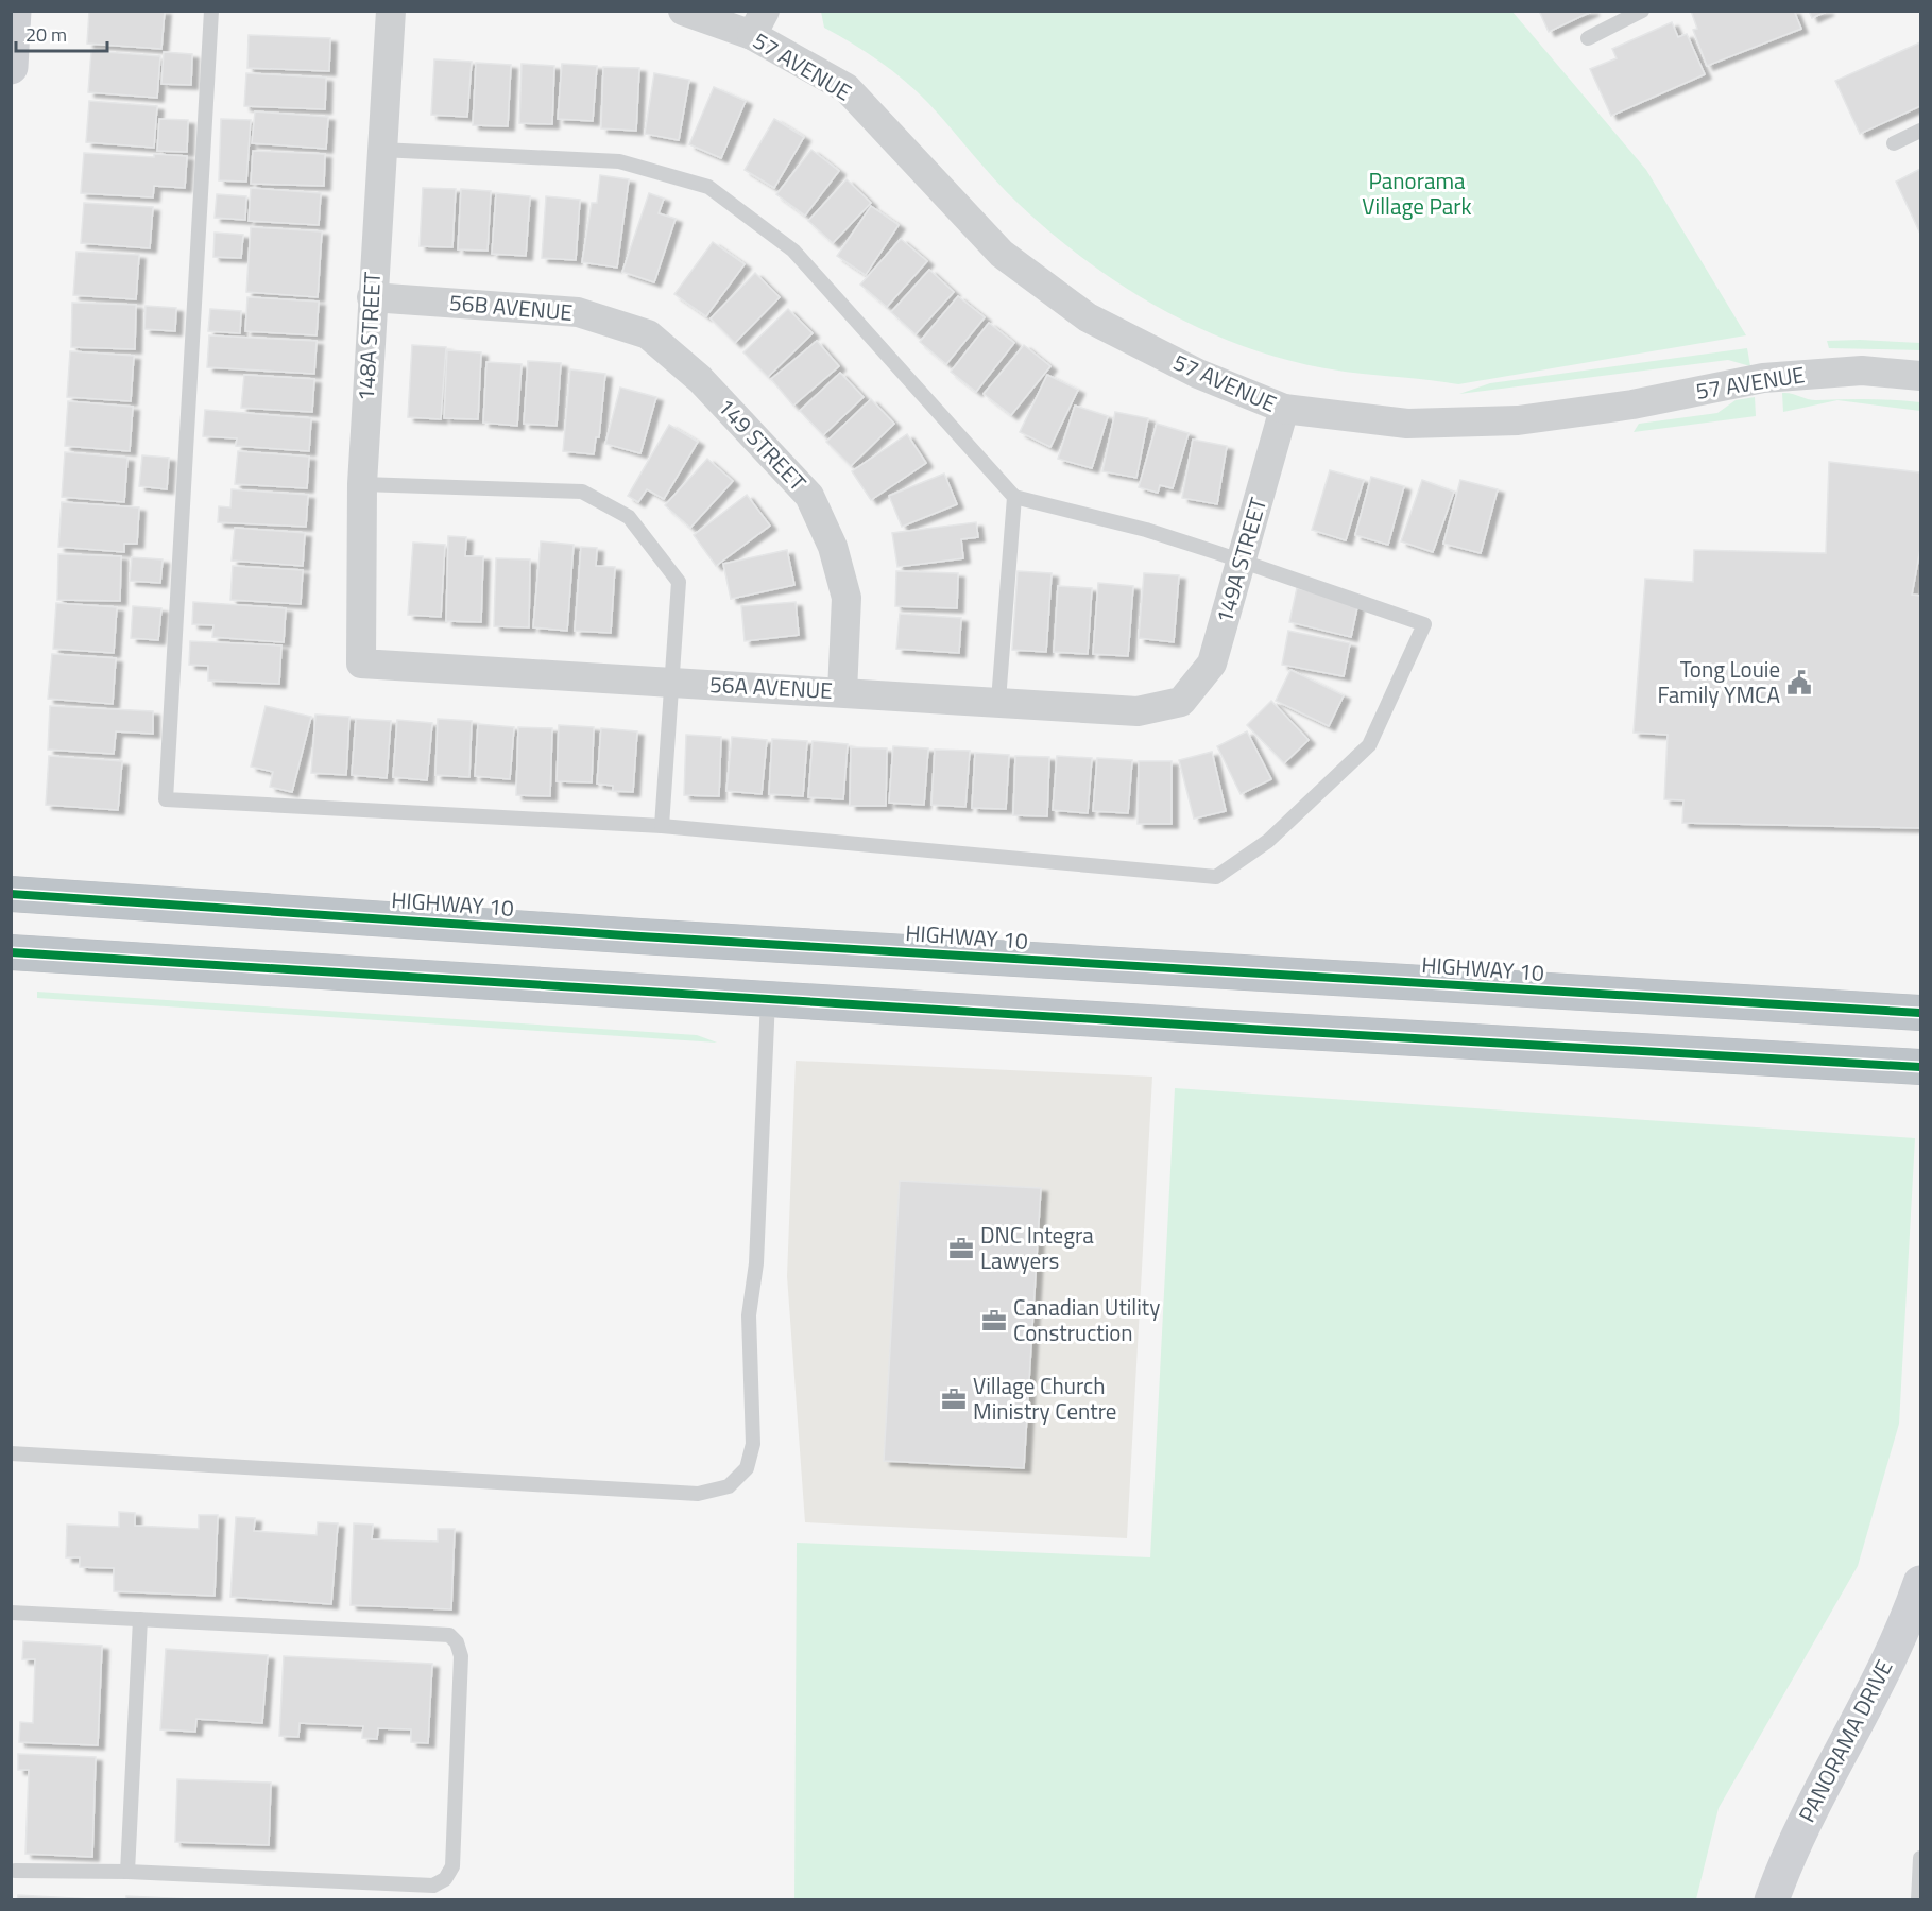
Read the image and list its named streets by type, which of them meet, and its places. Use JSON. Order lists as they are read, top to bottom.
{
  "streets": {
    "highway": ["HIGHWAY 10"],
    "street": [
      "57 AVENUE",
      "56B AVENUE",
      "148A STREET",
      "149 STREET",
      "149A STREET",
      "56A AVENUE",
      "PANORAMA DRIVE"
    ]
  },
  "crossings": [
    ["57 AVENUE", "149A STREET"],
    ["56B AVENUE", "148A STREET"],
    ["56B AVENUE", "149 STREET"],
    ["148A STREET", "56A AVENUE"],
    ["149 STREET", "56A AVENUE"],
    ["149A STREET", "56A AVENUE"]
  ],
  "parks": ["Panorama Village Park"],
  "places": {
    "public building": ["Tong Louie Family YMCA"],
    "office": ["DNC Integra Lawyers", "Canadian Utility Construction", "Village Church Ministry Centre"]
  },
  "scale_bar": "20 m"
}
